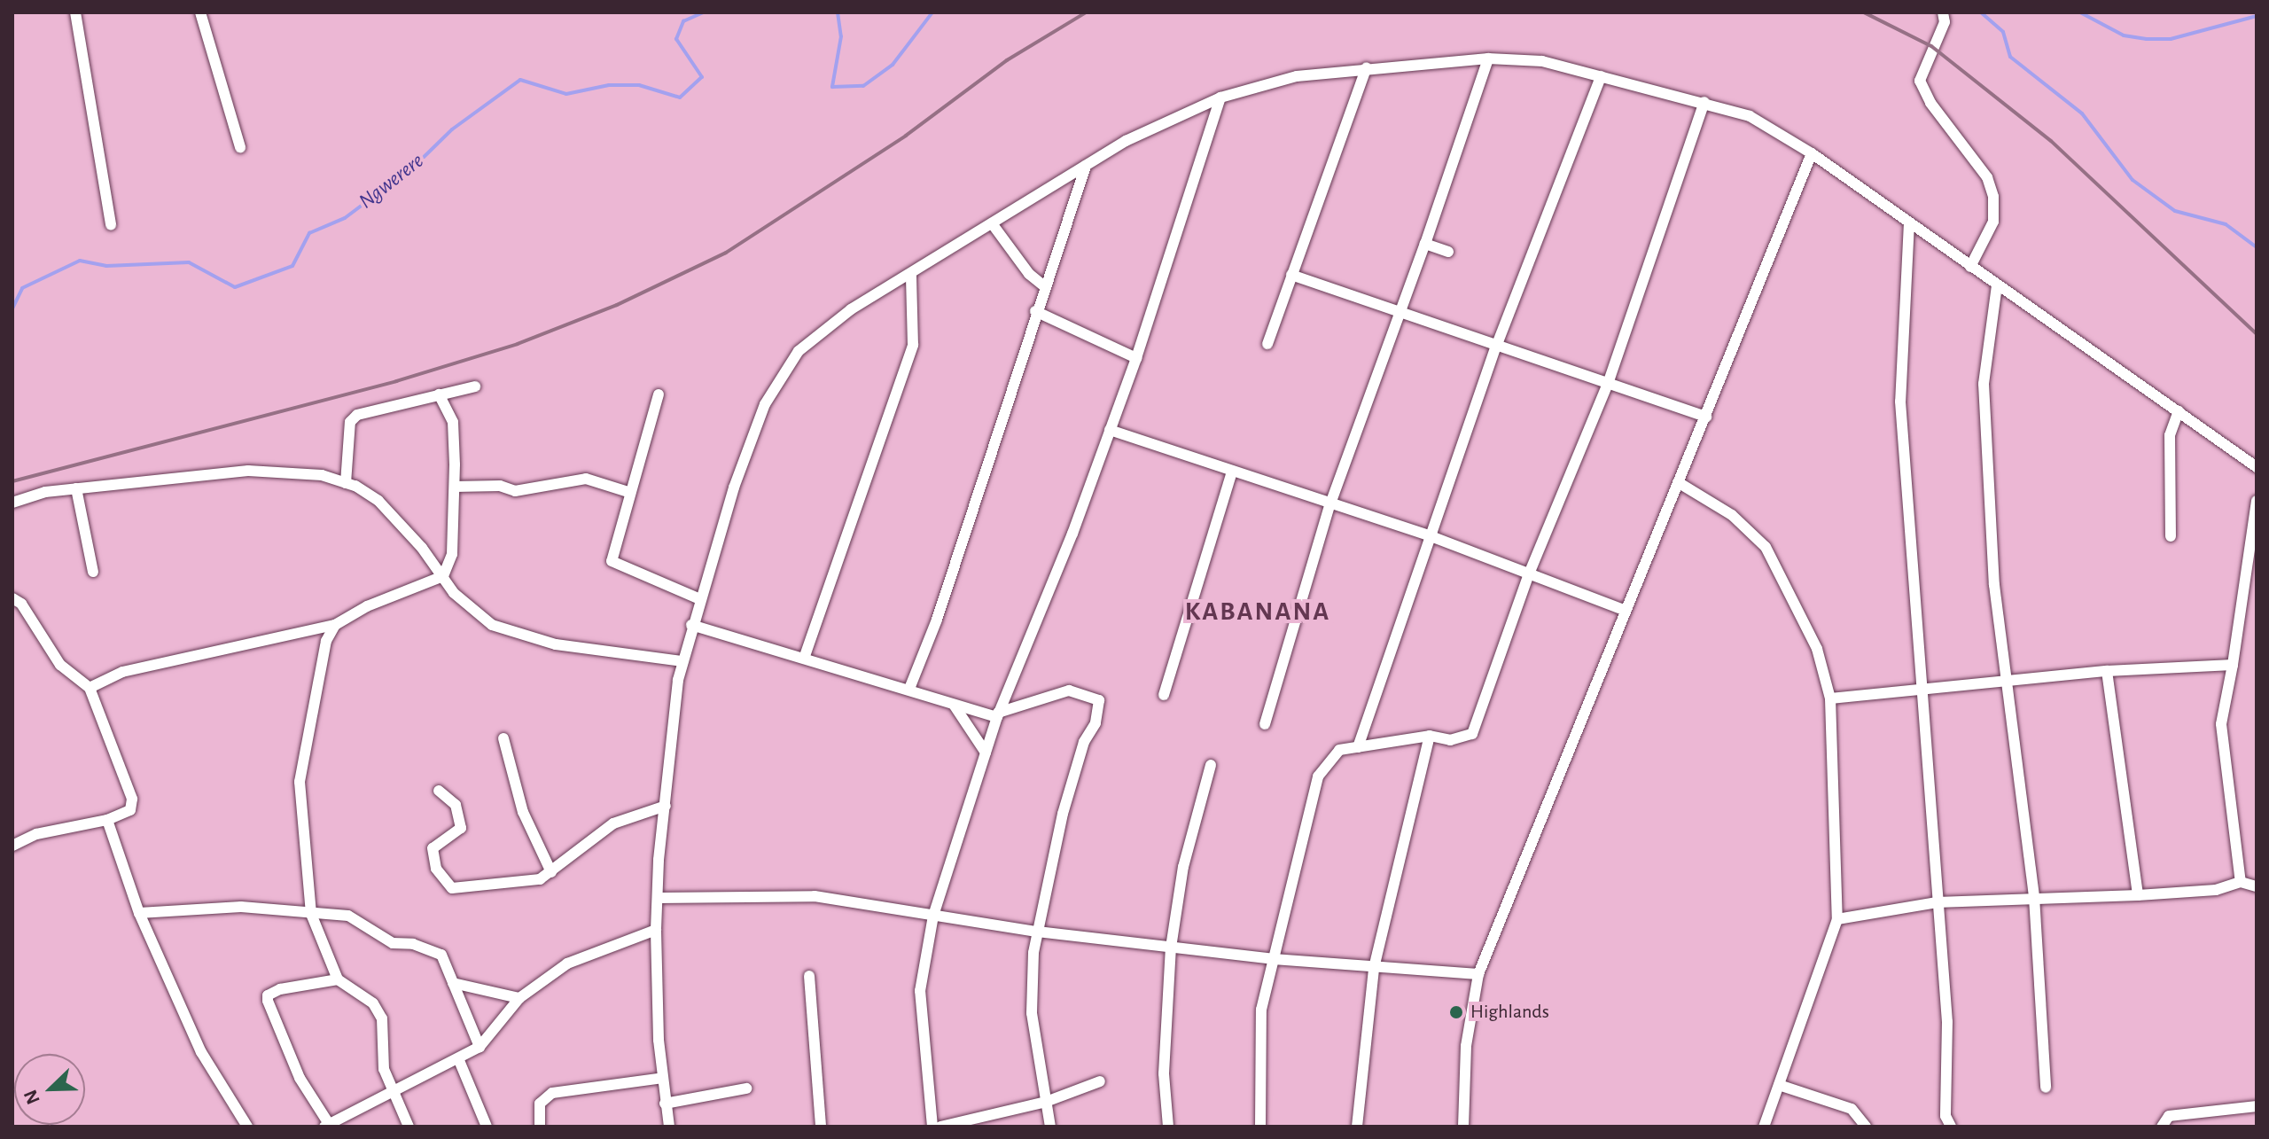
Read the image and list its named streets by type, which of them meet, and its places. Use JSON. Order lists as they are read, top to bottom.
{
  "districts": ["KABANANA"],
  "water": ["Ngwerere"],
  "places": ["Highlands"],
  "north": "bottom left"
}
